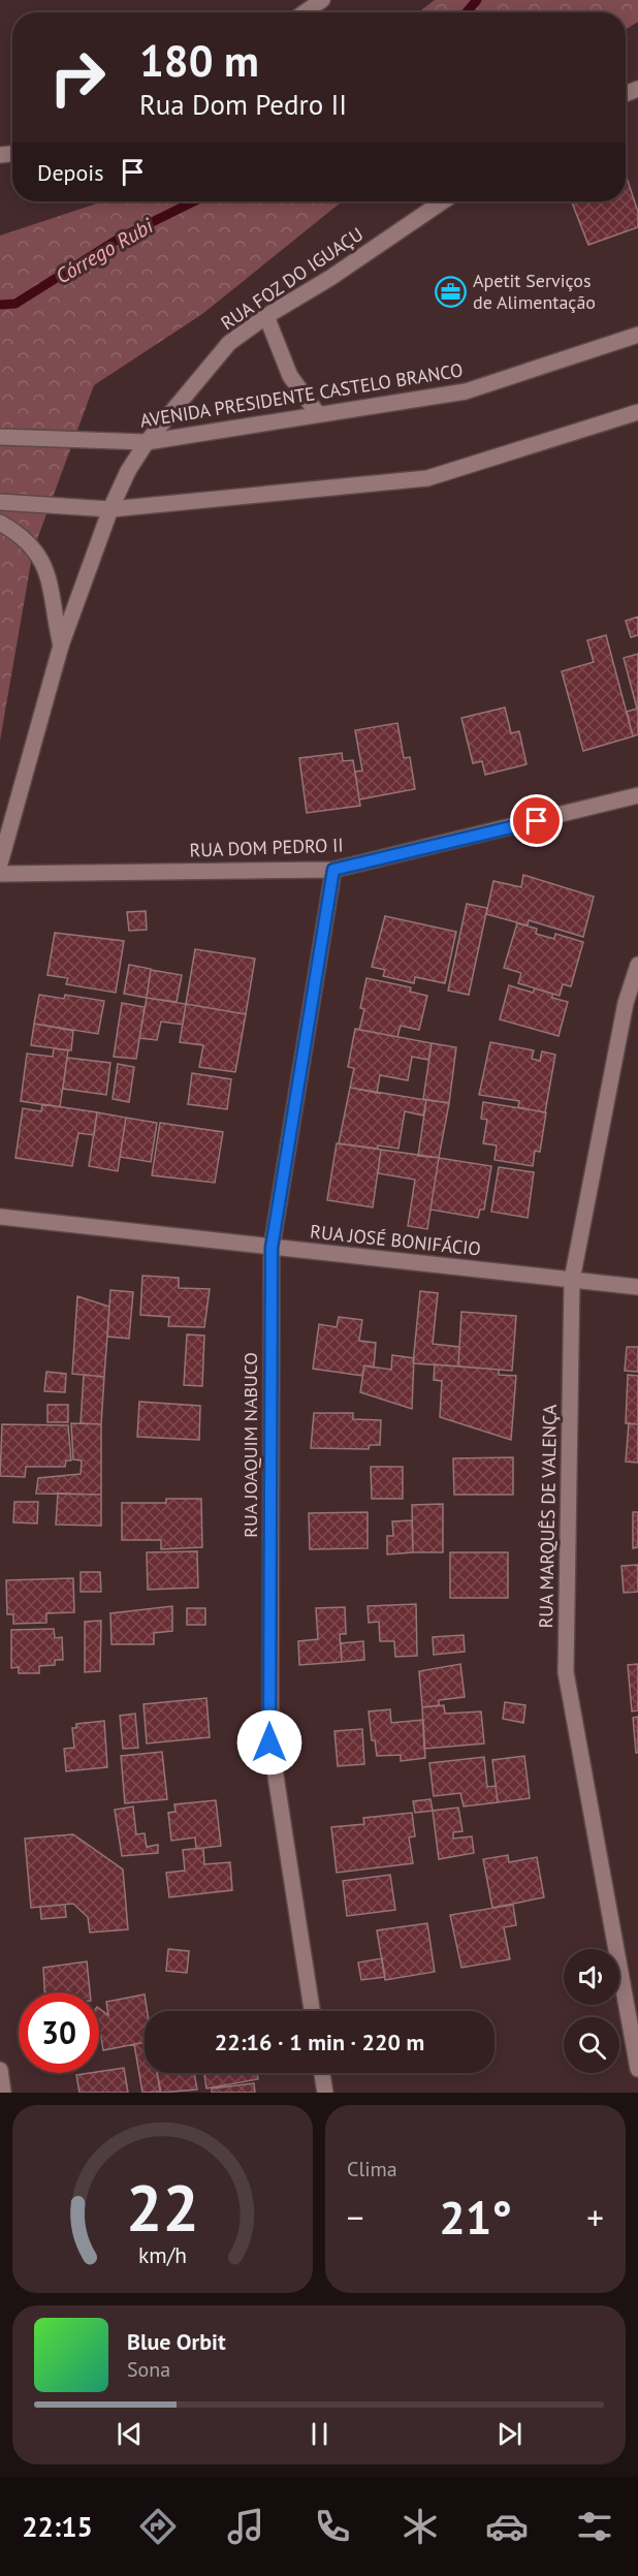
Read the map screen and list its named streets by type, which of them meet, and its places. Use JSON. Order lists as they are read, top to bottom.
{
  "streets": {
    "street": [
      "RUA FOZ DO IGUAÇU",
      "AVENIDA PRESIDENTE CASTELO BRANCO",
      "RUA DOM PEDRO II",
      "RUA JOSÉ BONIFÁCIO",
      "RUA JOAQUIM NABUCO",
      "RUA MARQUÊS DE VALENÇA"
    ]
  },
  "crossings": [
    ["RUA FOZ DO IGUAÇU", "AVENIDA PRESIDENTE CASTELO BRANCO"],
    ["RUA DOM PEDRO II", "RUA JOAQUIM NABUCO"],
    ["RUA JOSÉ BONIFÁCIO", "RUA JOAQUIM NABUCO"],
    ["RUA JOSÉ BONIFÁCIO", "RUA MARQUÊS DE VALENÇA"]
  ],
  "water": ["Córrego Rubi"],
  "places": {
    "office": ["Apetit Serviços de Alimentação"]
  },
  "page": {
    "turn": ["180 m", "Rua Dom Pedro II"],
    "then": "Depois",
    "limit": "30",
    "trip": "22:16 · 1 min · 220 m",
    "tile": "Clima",
    "heat": ["−", "21°", "+"],
    "song": ["Blue Orbit", "Sona"],
    "tabs": "22:15",
    "gauge": ["22", "km/h"]
  }
}
